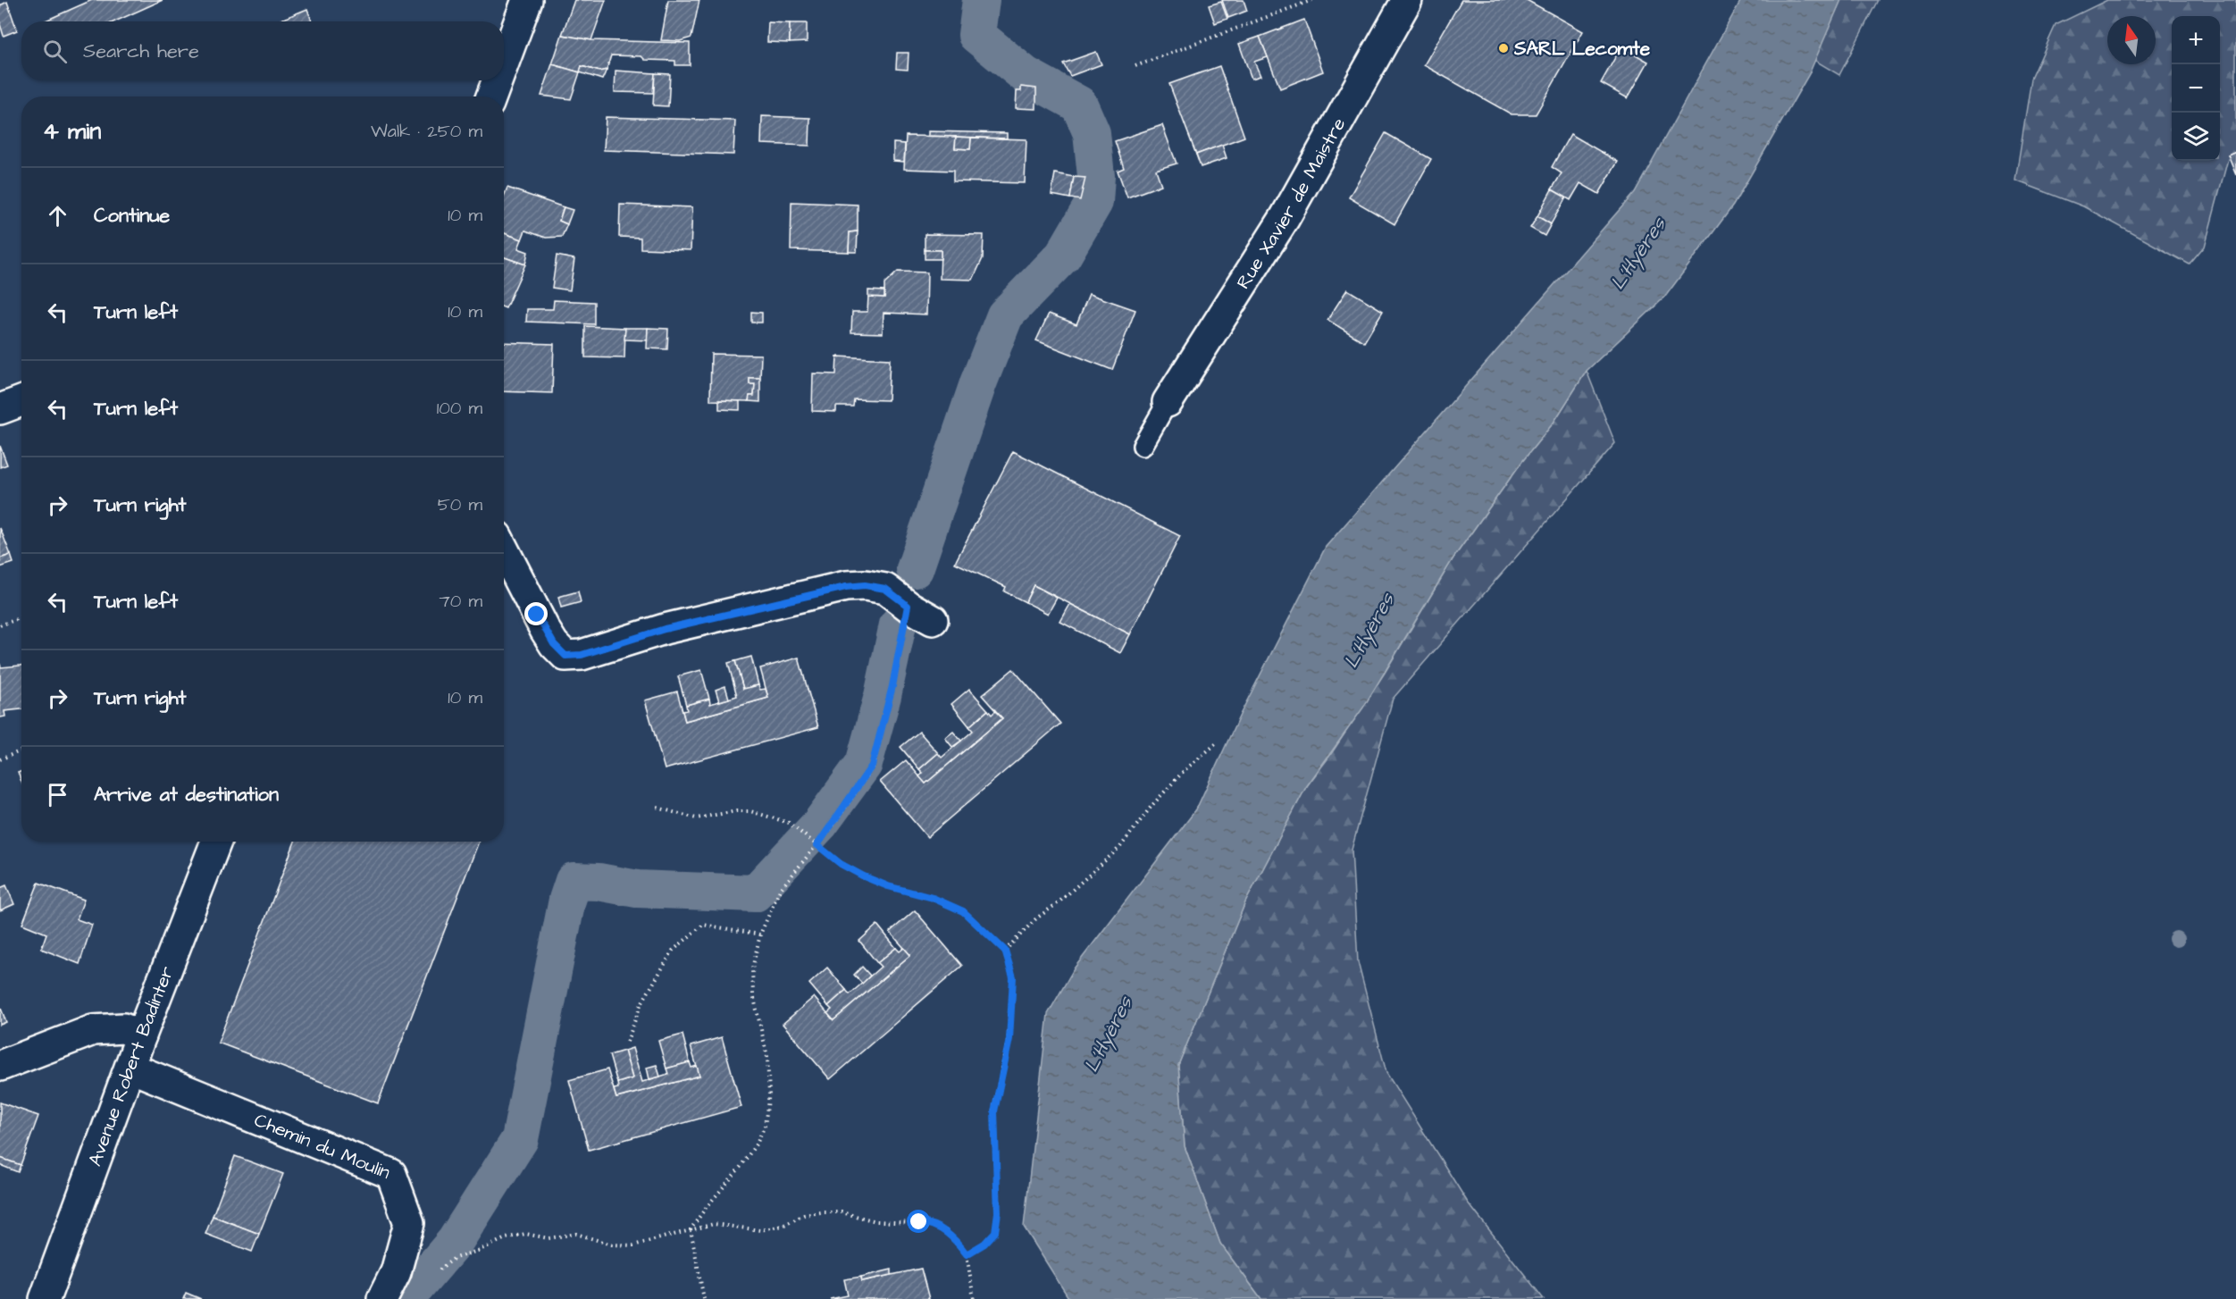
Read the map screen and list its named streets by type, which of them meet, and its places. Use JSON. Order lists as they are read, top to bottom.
{
  "streets": {
    "street": ["Rue Xavier de Maistre", "Avenue Robert Badinter", "Chemin du Moulin"]
  },
  "crossings": [
    ["Avenue Robert Badinter", "Chemin du Moulin"]
  ],
  "water": ["L'Hyères"],
  "places": ["SARL Lecomte"],
  "north": "top",
  "page": {
    "map_buttons": ["+", "−"],
    "search": "Search here",
    "heading": ["4 min", "Walk · 250 m"],
    "list": [
      ["Continue", "10 m"],
      ["Turn left", "10 m"],
      ["Turn left", "100 m"],
      ["Turn right", "50 m"],
      ["Turn left", "70 m"],
      ["Turn right", "10 m"],
      "Arrive at destination"
    ]
  }
}
